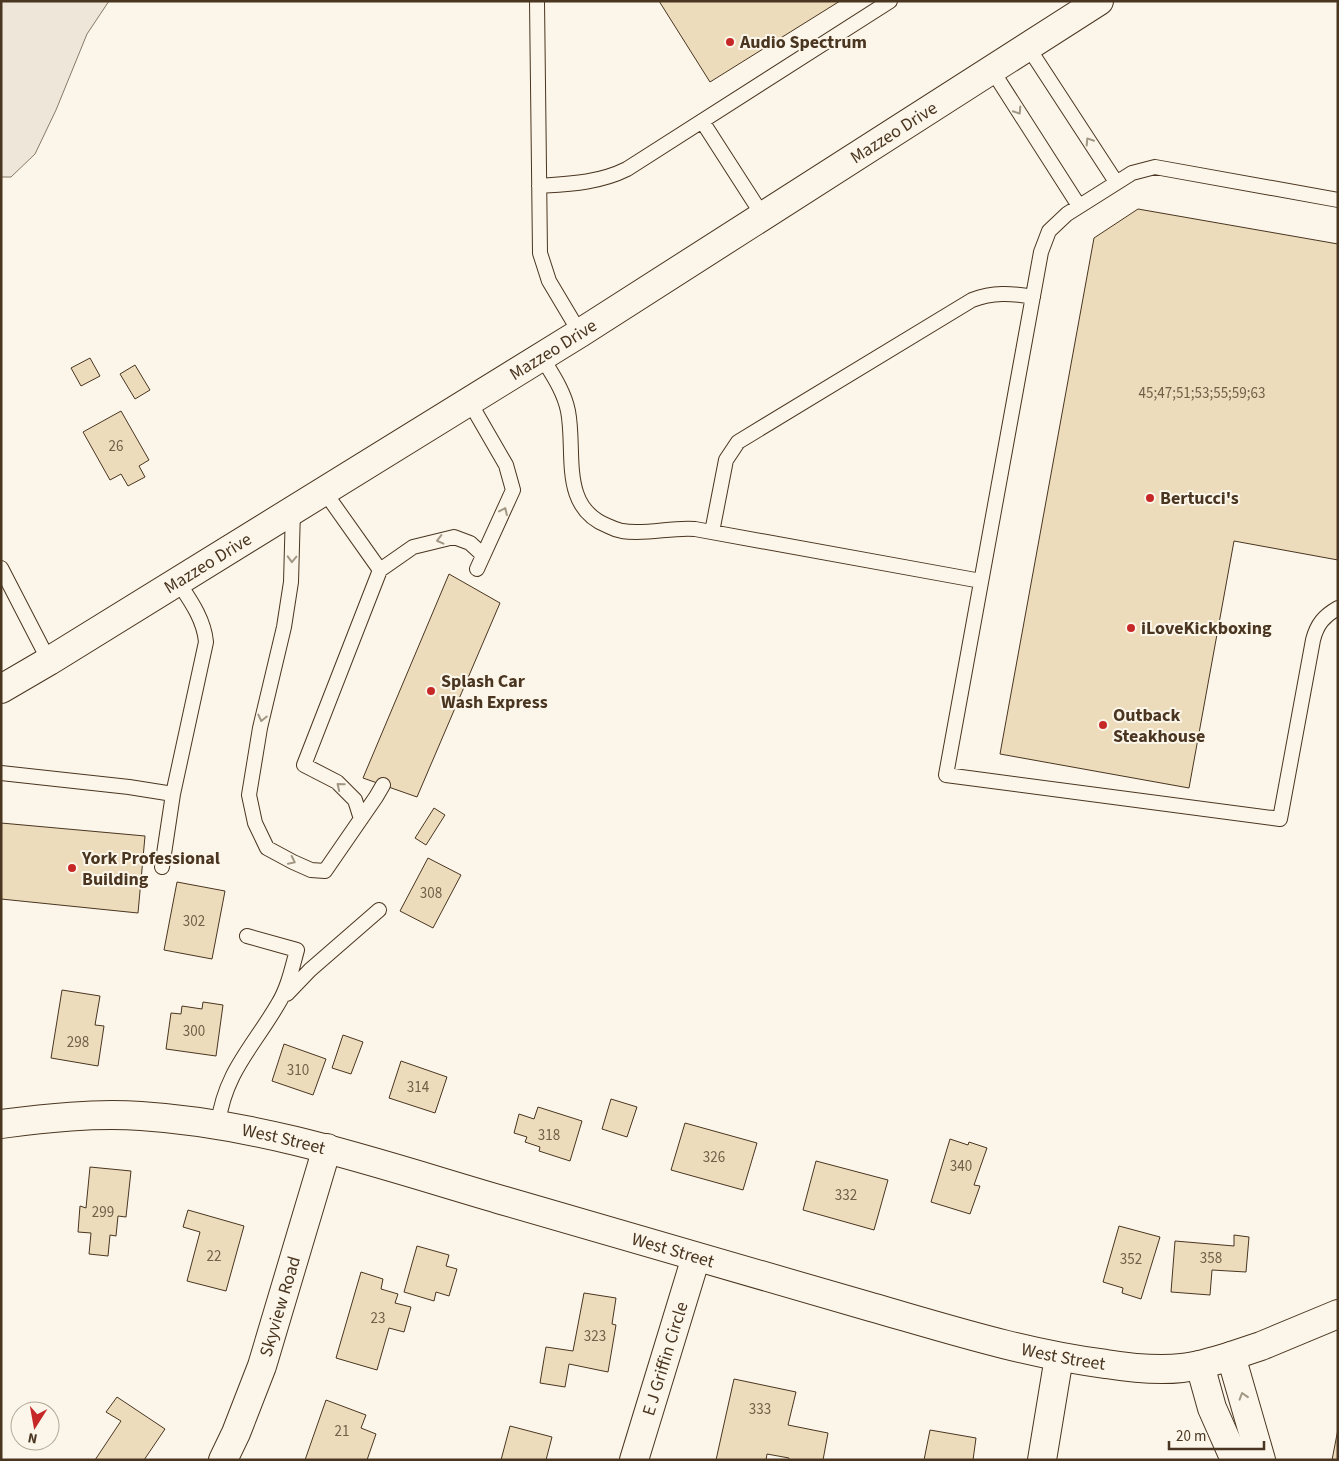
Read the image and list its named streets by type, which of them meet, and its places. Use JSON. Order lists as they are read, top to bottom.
{
  "streets": {
    "main road": [
      "Mazzeo Drive",
      "West Street",
      "Skyview Road",
      "E J Griffin Circle"
    ]
  },
  "crossings": [
    ["West Street", "Skyview Road"],
    ["West Street", "E J Griffin Circle"]
  ],
  "places": [
    "Audio Spectrum",
    "Bertucci's",
    "iLoveKickboxing",
    "Splash Car Wash Express",
    "Outback Steakhouse",
    "York Professional Building"
  ],
  "house_numbers": [
    "45;47;51;53;55;59;63",
    "26",
    "308",
    "302",
    "300",
    "298",
    "310",
    "314",
    "318",
    "326",
    "340",
    "332",
    "299",
    "22",
    "358",
    "352",
    "23",
    "323",
    "333",
    "21"
  ],
  "scale_bar": "20 m",
  "north": "bottom"
}
